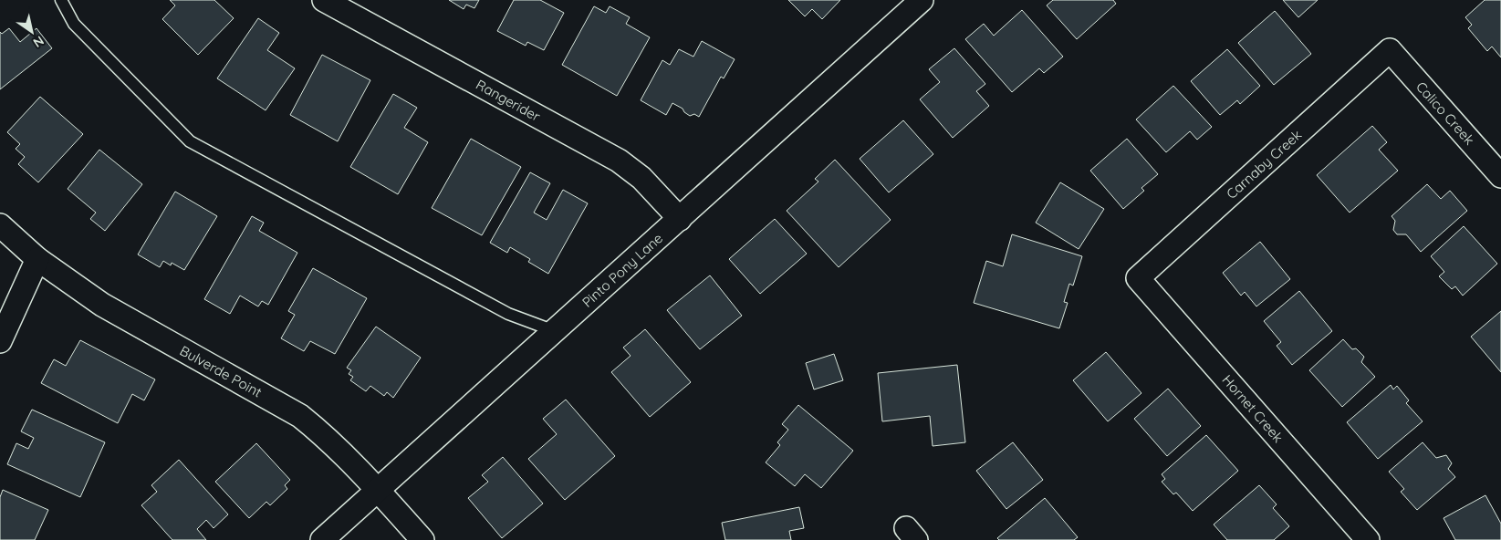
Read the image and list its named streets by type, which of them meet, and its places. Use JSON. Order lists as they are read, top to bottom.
{
  "streets": {
    "street": [
      "Rangerider",
      "Calico Creek",
      "Carnaby Creek",
      "Pinto Pony Lane",
      "Bulverde Point",
      "Hornet Creek"
    ]
  },
  "crossings": [
    ["Rangerider", "Pinto Pony Lane"],
    ["Calico Creek", "Carnaby Creek"],
    ["Carnaby Creek", "Hornet Creek"],
    ["Pinto Pony Lane", "Bulverde Point"]
  ],
  "north": "bottom right"
}
